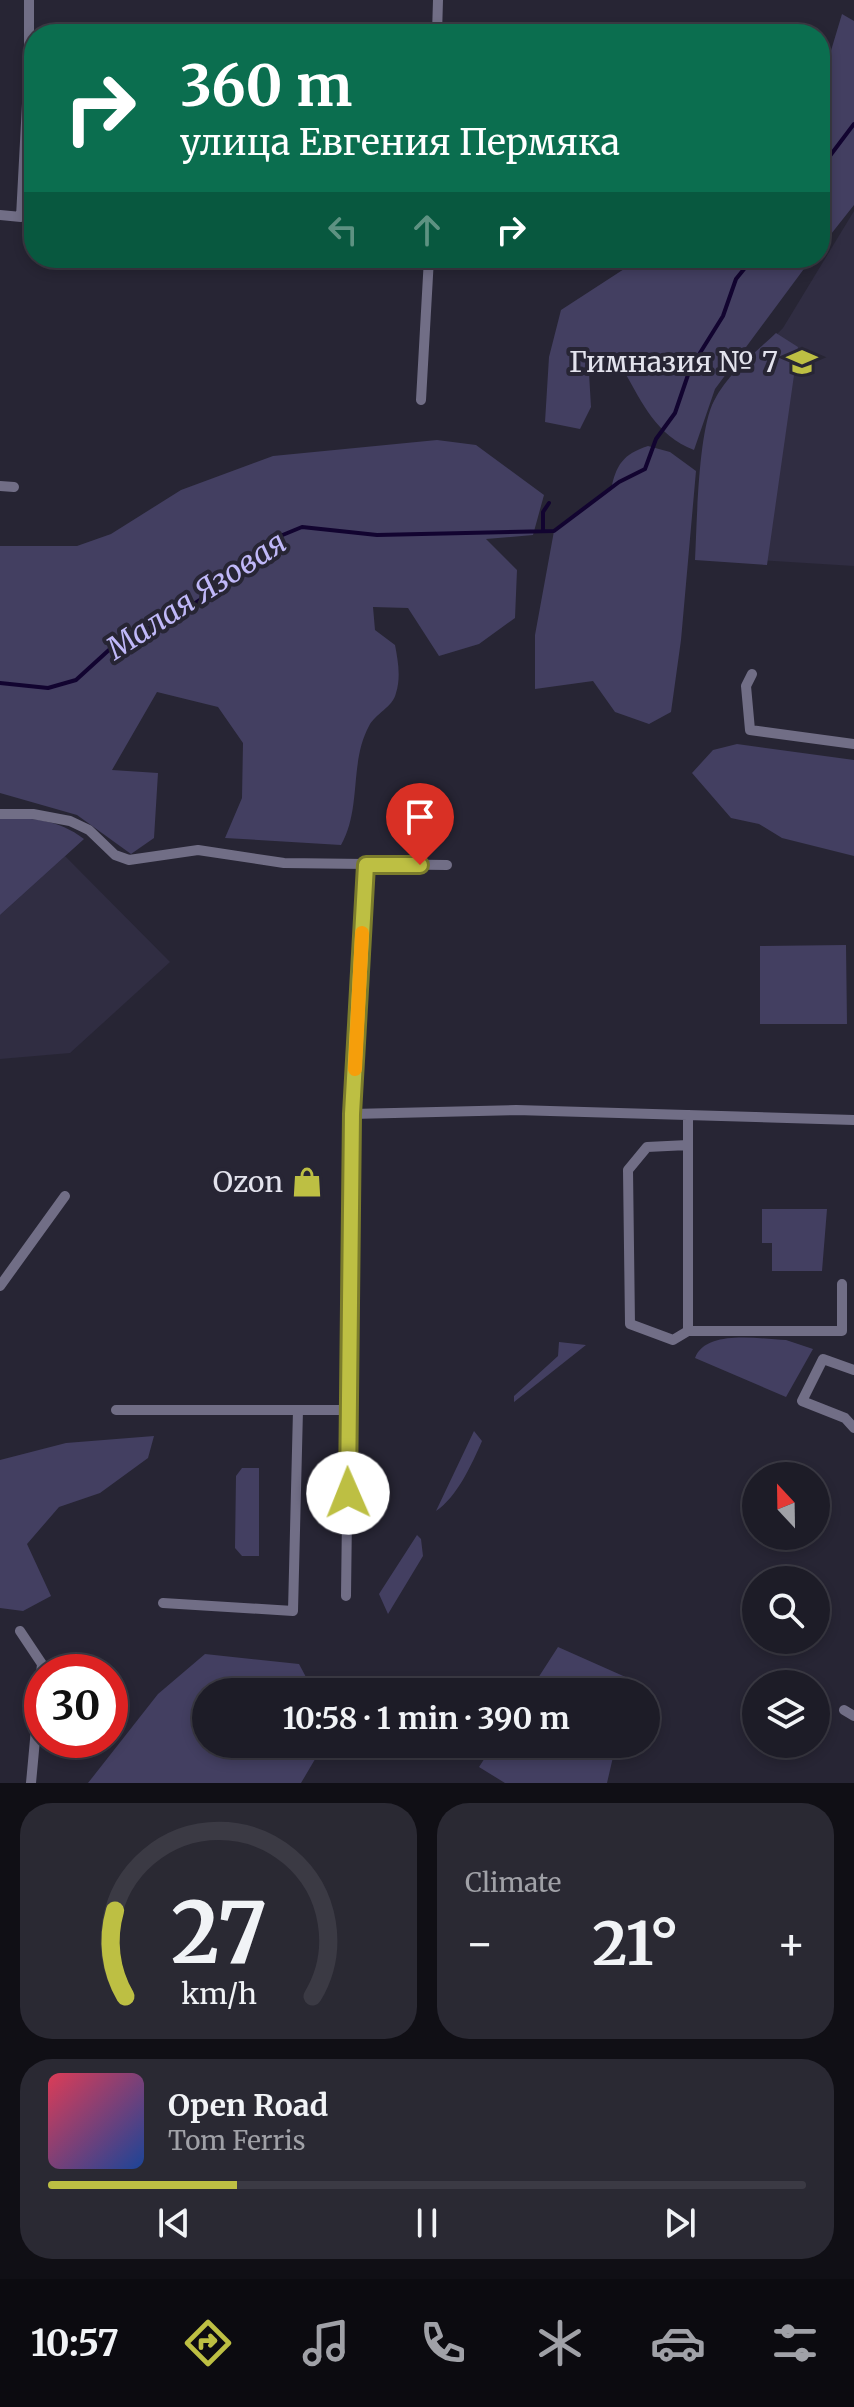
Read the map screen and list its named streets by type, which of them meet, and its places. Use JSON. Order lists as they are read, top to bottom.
{
  "water": ["Малая Язовая"],
  "places": {
    "school or university": ["Гимназия № 7"],
    "shop": ["Ozon"]
  },
  "north": "top",
  "page": {
    "turn": ["360 m", "улица Евгения Пермяка"],
    "limit": "30",
    "trip": "10:58 · 1 min · 390 m",
    "tile": "Climate",
    "heat": ["−", "21°", "+"],
    "song": ["Open Road", "Tom Ferris"],
    "tabs": "10:57",
    "gauge": ["27", "km/h"]
  }
}
